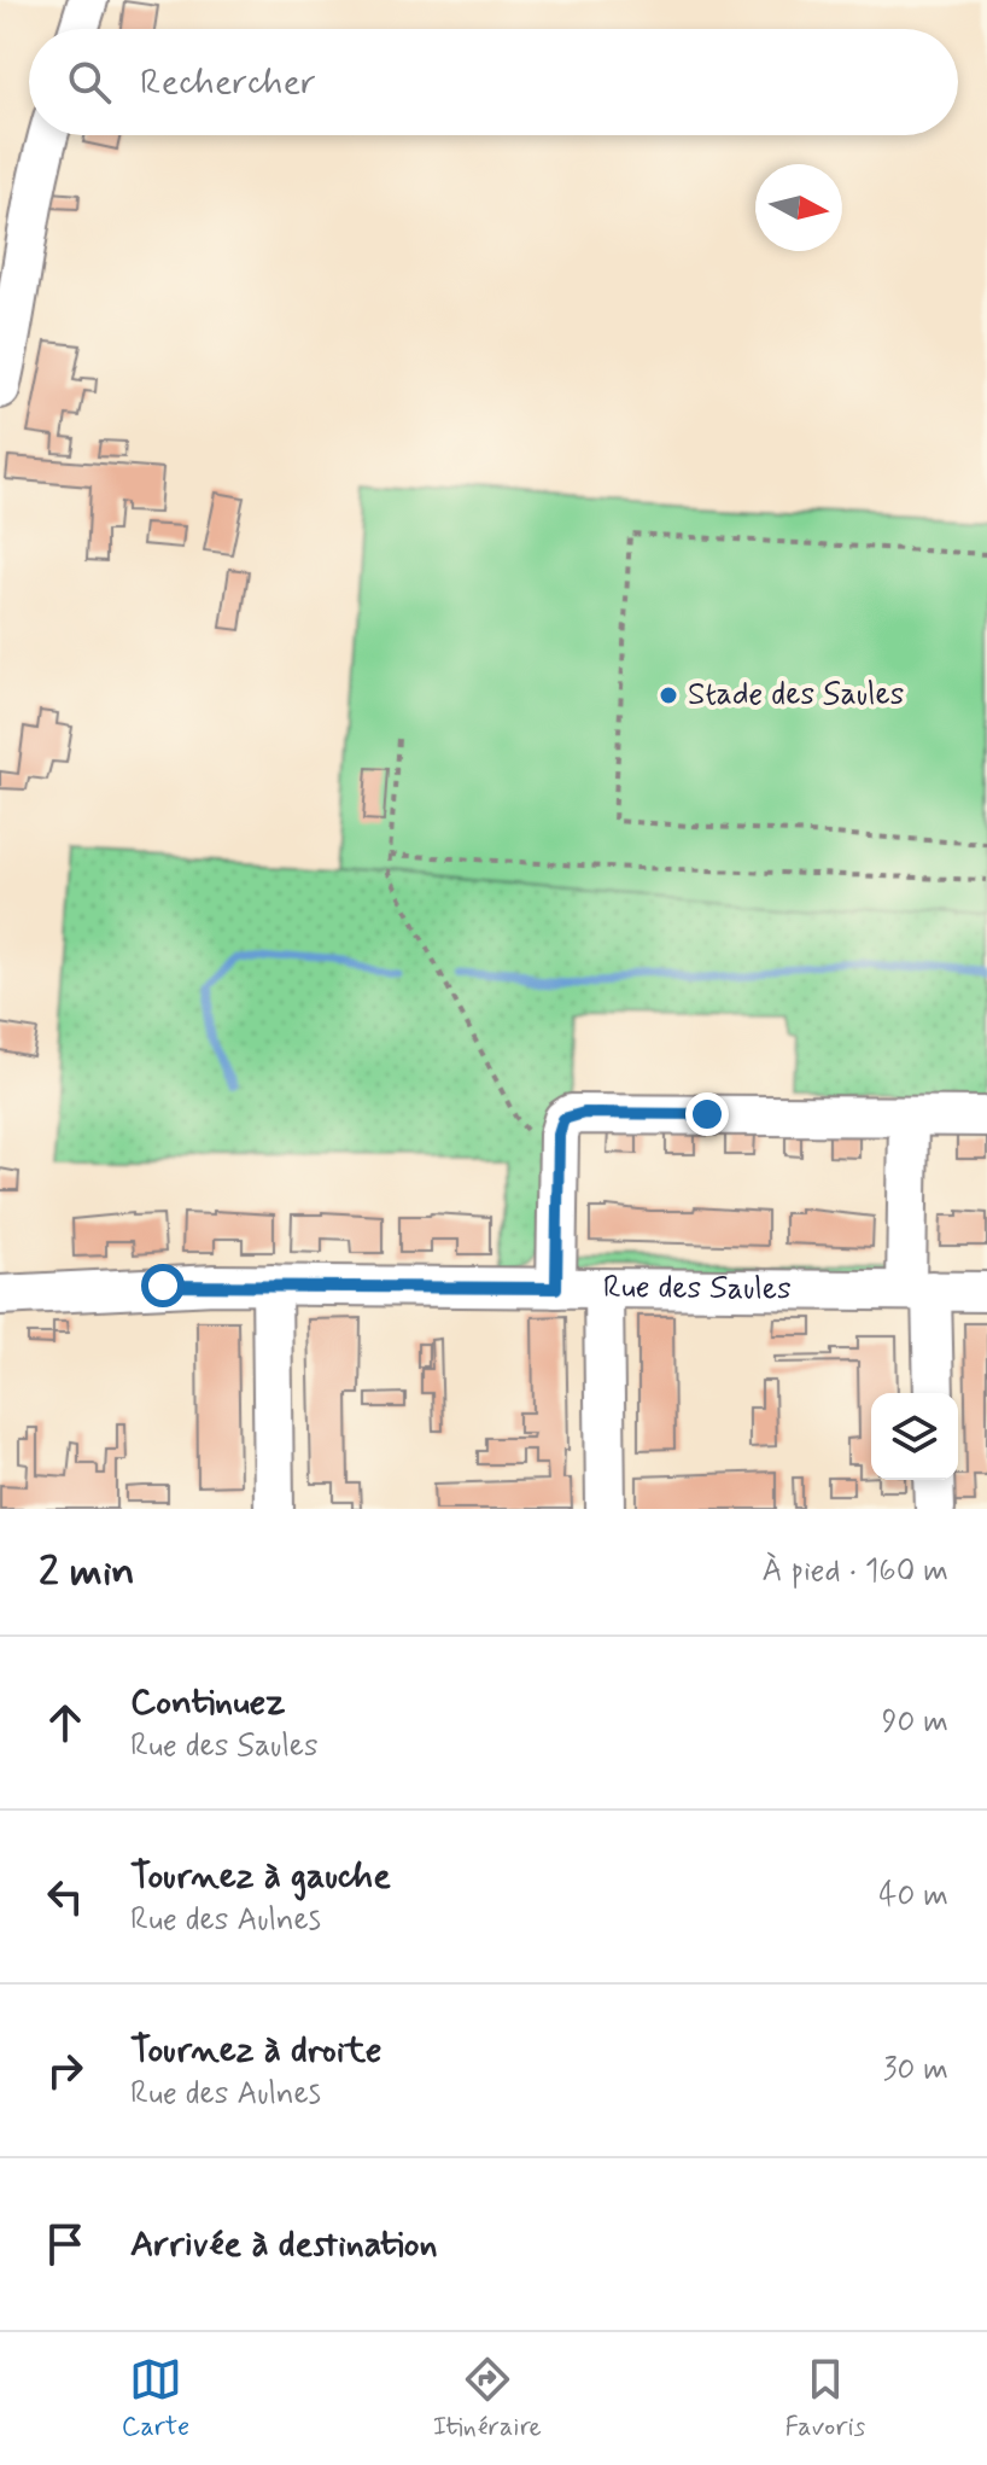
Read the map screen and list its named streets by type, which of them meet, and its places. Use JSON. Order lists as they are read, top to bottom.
{
  "streets": {
    "street": ["Rue des Saules"]
  },
  "places": ["Stade des Saules"],
  "north": "right",
  "page": {
    "search": "Rechercher",
    "heading": ["2 min", "À pied · 160 m"],
    "list": [
      ["Continuez", "Rue des Saules", "90 m"],
      ["Tournez à gauche", "Rue des Aulnes", "40 m"],
      ["Tournez à droite", "Rue des Aulnes", "30 m"],
      "Arrivée à destination"
    ],
    "nav": ["Carte", "Itinéraire", "Favoris"]
  }
}
